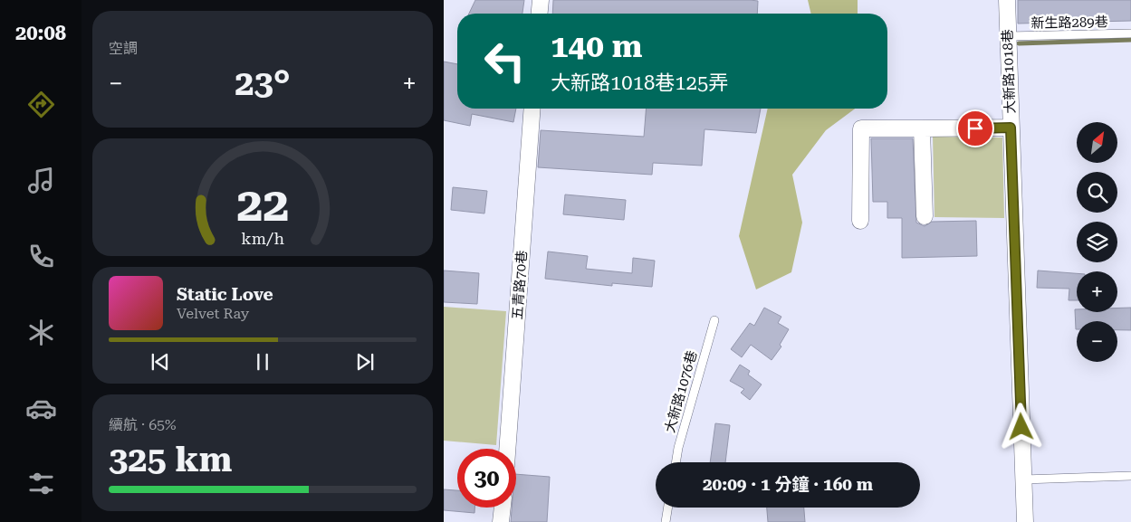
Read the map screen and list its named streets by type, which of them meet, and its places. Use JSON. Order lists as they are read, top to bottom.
{
  "streets": {
    "street": ["大新路1018巷", "五青路70巷"],
    "lane": ["新生路289巷", "大新路1076巷"]
  },
  "crossings": [
    ["新生路289巷", "大新路1018巷"]
  ],
  "north": "top right",
  "page": {
    "tabs": "20:08",
    "tile": [
      "空調",
      ["續航 · 65%", "325 km"]
    ],
    "turn": ["140 m", "大新路1018巷125弄"],
    "heat": ["−", "23°", "+"],
    "map_buttons": ["+", "−"],
    "song": ["Static Love", "Velvet Ray"],
    "limit": "30",
    "trip": "20:09 · 1 分鐘 · 160 m",
    "gauge": ["22", "km/h"]
  }
}
